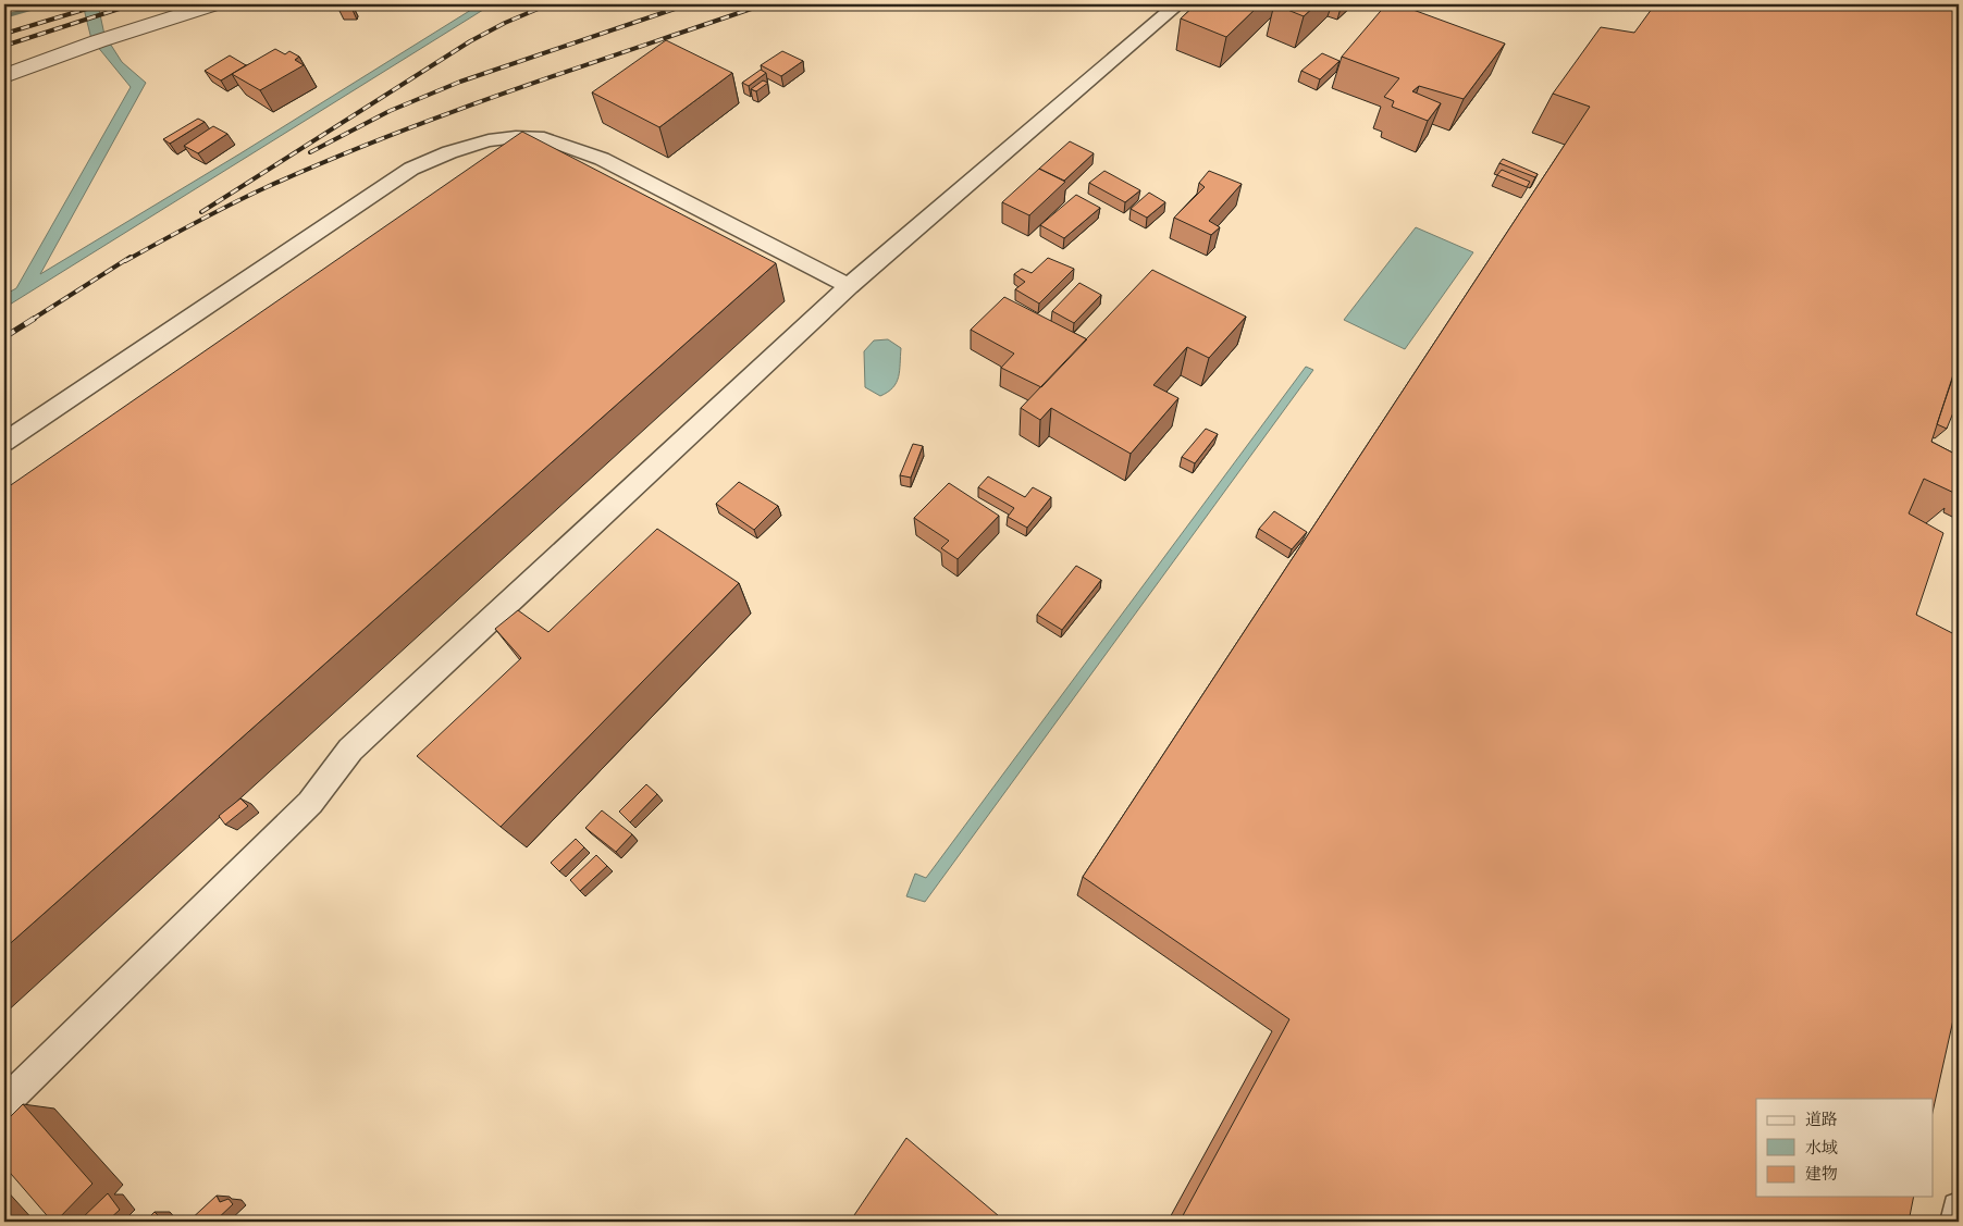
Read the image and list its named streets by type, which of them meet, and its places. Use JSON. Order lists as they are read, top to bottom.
{
  "legend": ["道路", "水域", "建物"]
}
